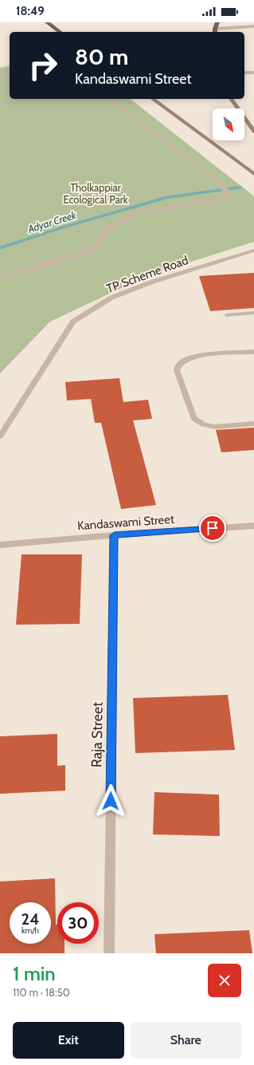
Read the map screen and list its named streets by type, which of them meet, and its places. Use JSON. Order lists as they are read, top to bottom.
{
  "streets": {
    "street": ["TP Scheme Road", "Kandaswami Street", "Raja Street"]
  },
  "crossings": [
    ["Kandaswami Street", "Raja Street"]
  ],
  "water": ["Adyar Creek"],
  "parks": ["Tholkappiar Ecological Park"],
  "north": "bottom right",
  "page": {
    "status": "18:49",
    "turn": ["80 m", "Kandaswami Street"],
    "speed": "24 km/h",
    "limit": "30",
    "heading": ["1 min", "110 m · 18:50"],
    "buttons": ["Exit", "Share"]
  }
}
